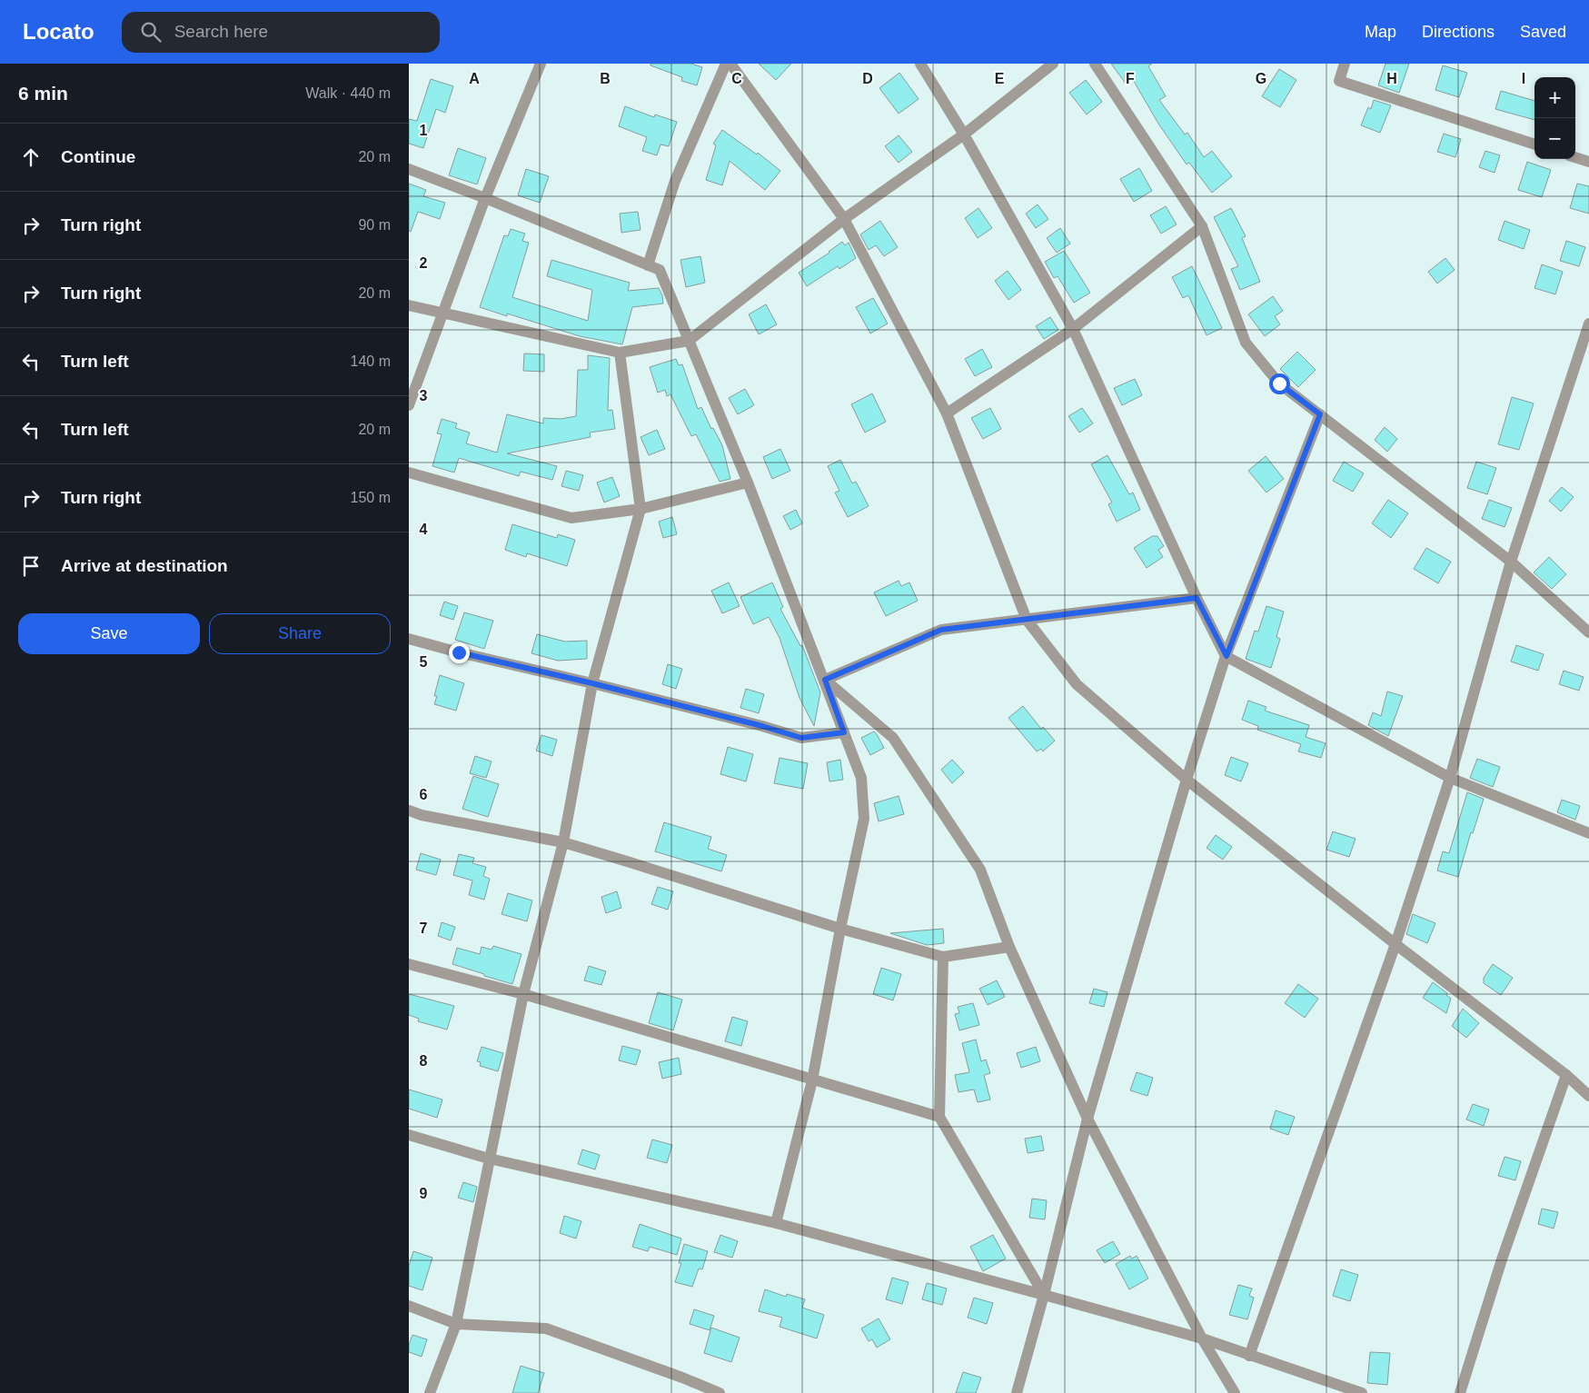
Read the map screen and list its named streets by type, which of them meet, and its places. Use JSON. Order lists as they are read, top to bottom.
{
  "page": {
    "header": "Locato",
    "search": "Search here",
    "nav": ["Map", "Directions", "Saved"],
    "heading": ["6 min", "Walk · 440 m"],
    "map_buttons": ["+", "−"],
    "list": [
      ["Continue", "20 m"],
      ["Turn right", "90 m"],
      ["Turn right", "20 m"],
      ["Turn left", "140 m"],
      ["Turn left", "20 m"],
      ["Turn right", "150 m"],
      "Arrive at destination"
    ],
    "buttons": ["Save", "Share"]
  },
  "grid": {
    "columns": [
      "A",
      "B",
      "C",
      "D",
      "E",
      "F",
      "G",
      "H",
      "I"
    ],
    "rows": [
      "1",
      "2",
      "3",
      "4",
      "5",
      "6",
      "7",
      "8",
      "9"
    ]
  }
}
